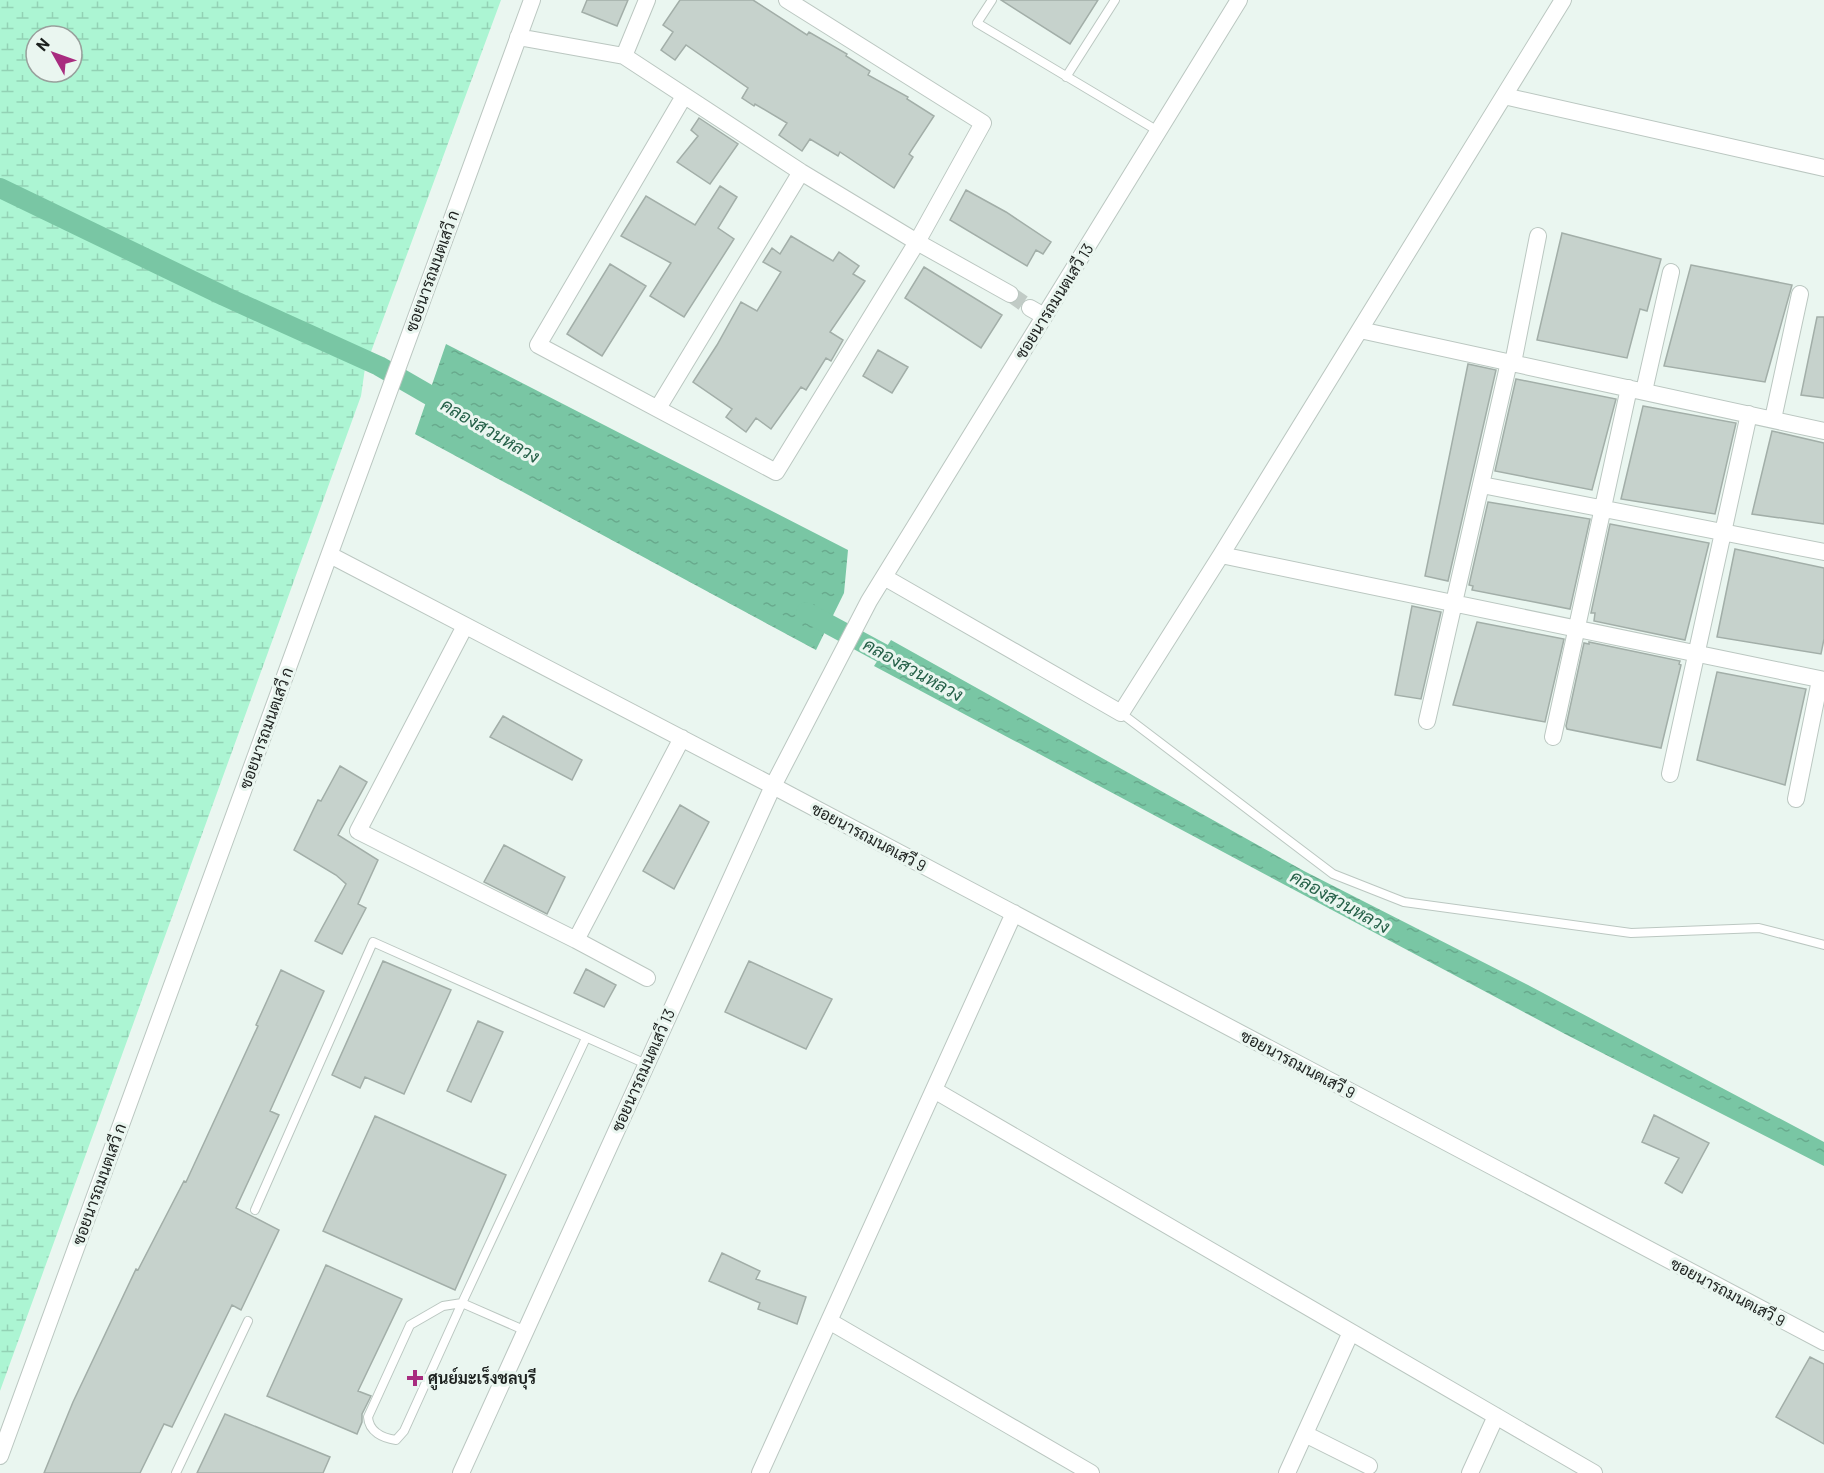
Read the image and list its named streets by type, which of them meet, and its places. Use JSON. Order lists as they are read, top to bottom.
{
  "streets": {
    "street": ["ซอยนารถมนตเสวี ก", "ซอยนารถมนตเสวี 13", "ซอยนารถมนตเสวี 9"]
  },
  "crossings": [
    ["ซอยนารถมนตเสวี ก", "ซอยนารถมนตเสวี 9"],
    ["ซอยนารถมนตเสวี 13", "ซอยนารถมนตเสวี 9"]
  ],
  "water": ["คลองสวนหลวง"],
  "places": {
    "health": ["ศูนย์มะเร็งชลบุรี"]
  },
  "north": "top left"
}
